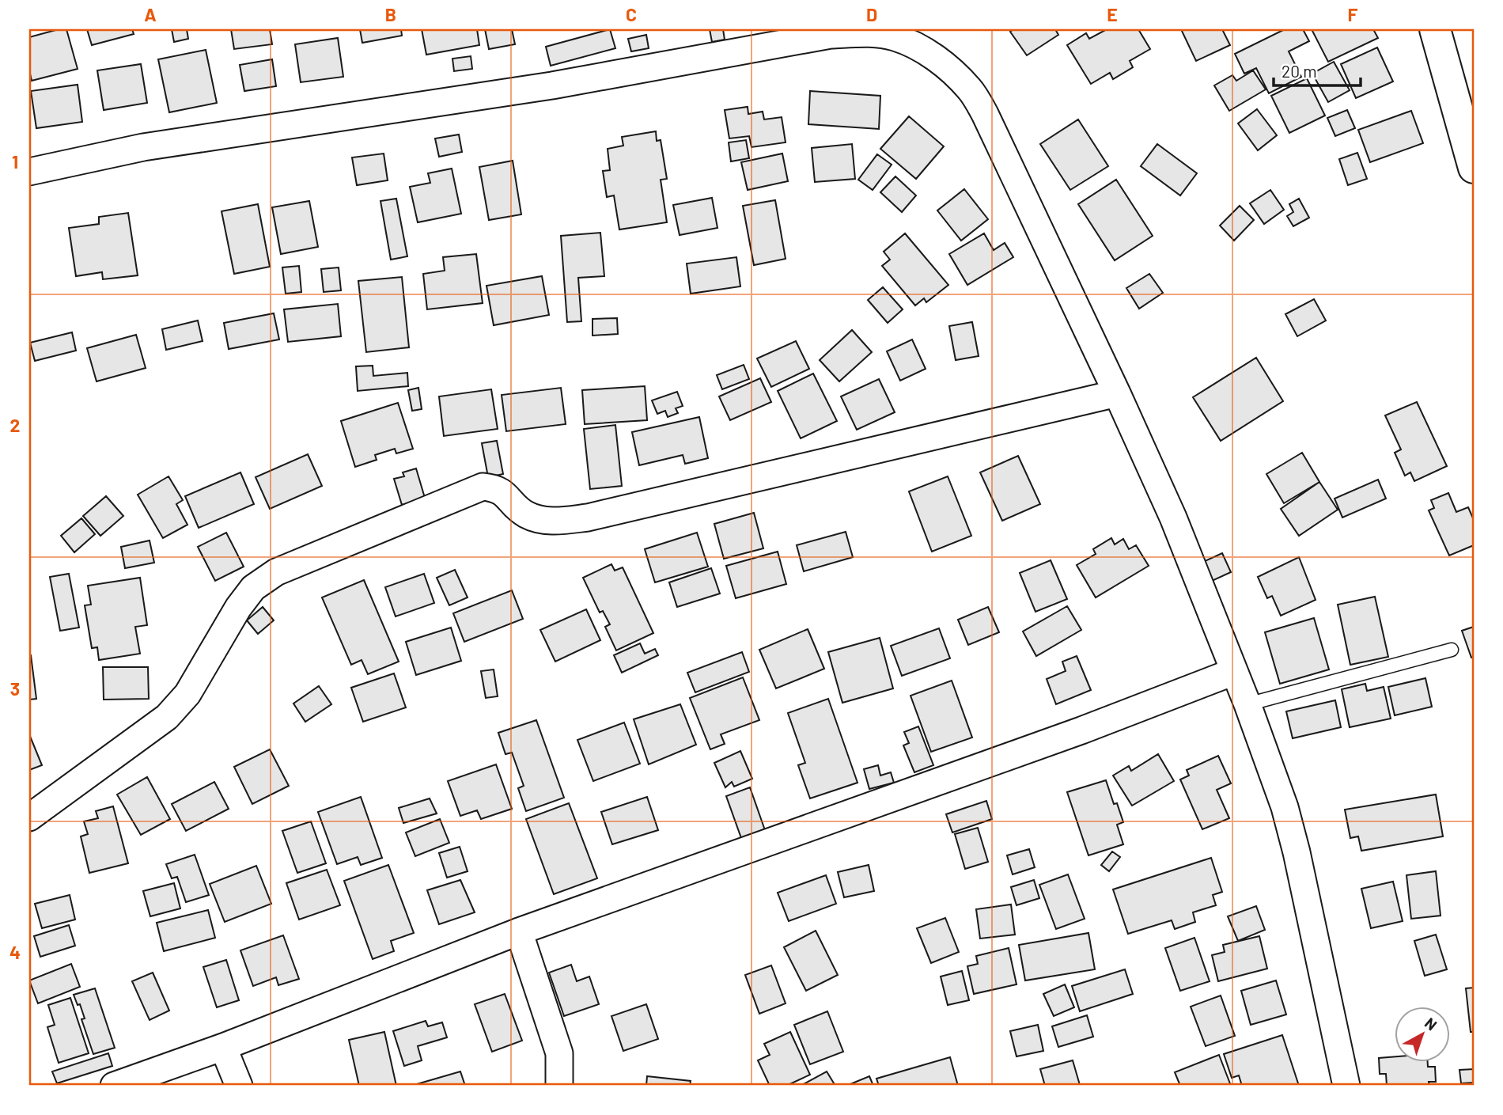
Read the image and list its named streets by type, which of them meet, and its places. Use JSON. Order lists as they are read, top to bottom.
{
  "scale_bar": "20 m",
  "north": "top right",
  "grid": {
    "columns": [
      "A",
      "B",
      "C",
      "D",
      "E",
      "F"
    ],
    "rows": [
      "1",
      "2",
      "3",
      "4"
    ]
  }
}
